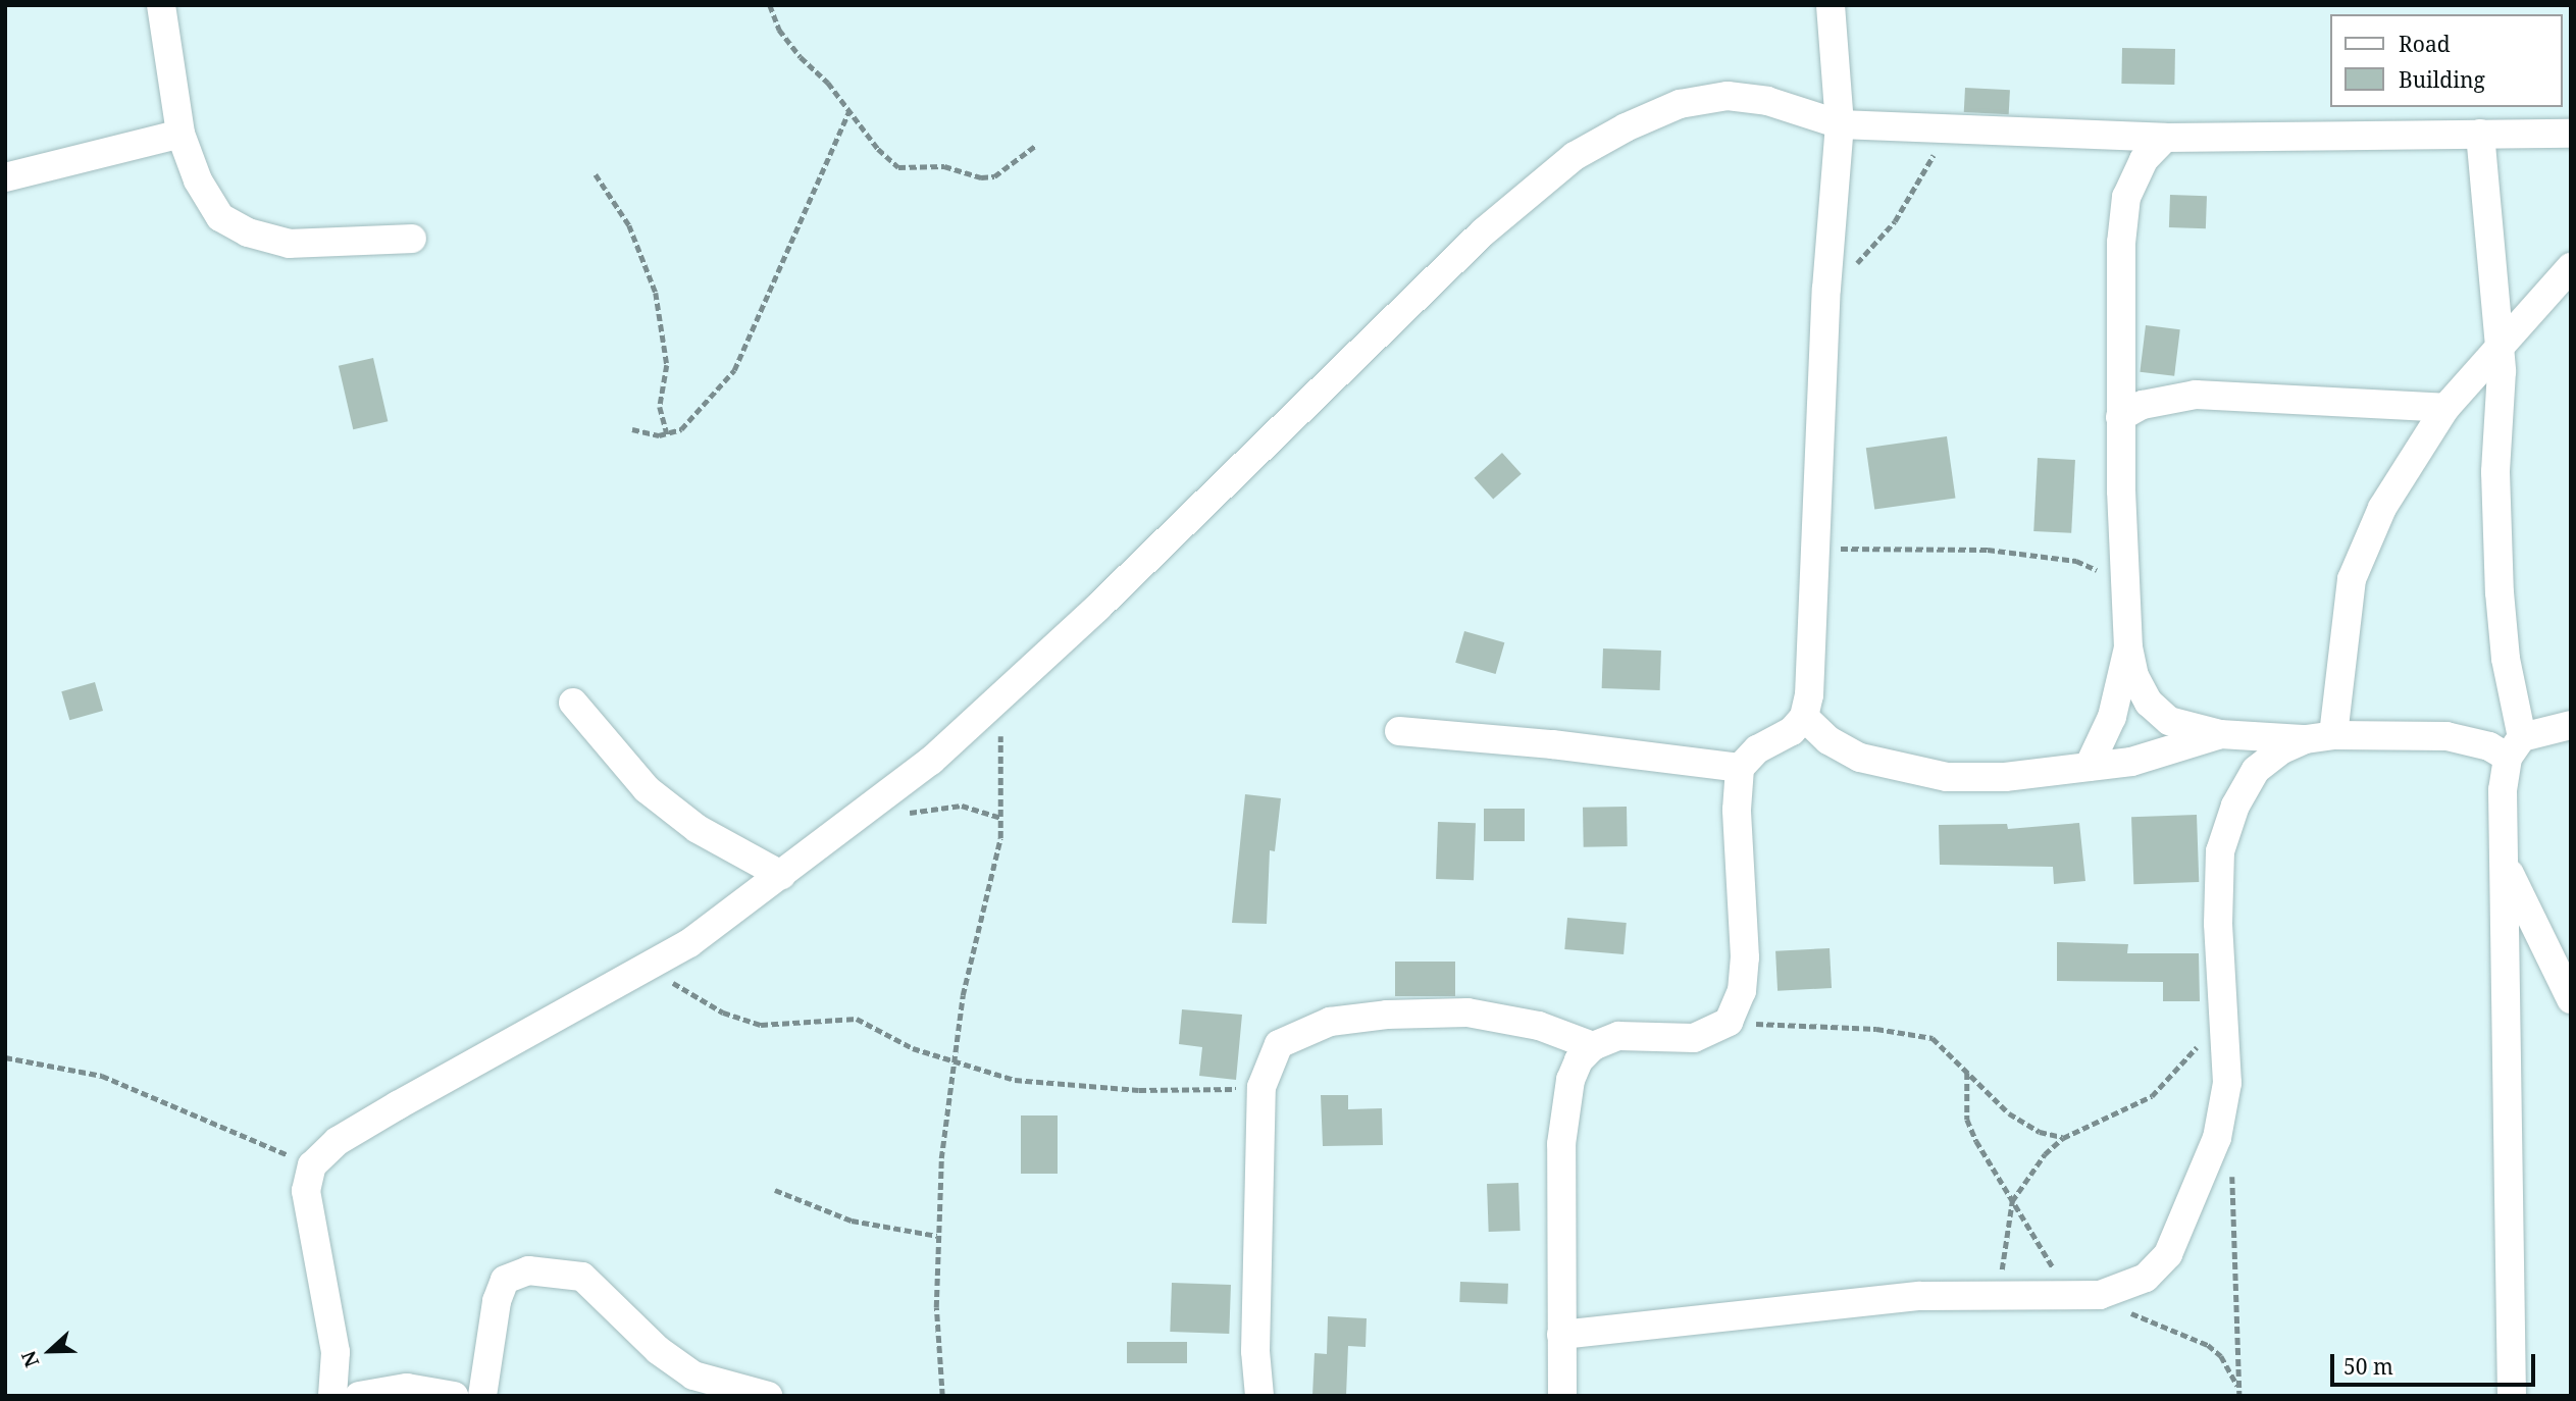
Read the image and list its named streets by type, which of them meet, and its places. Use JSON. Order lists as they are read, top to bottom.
{
  "legend": ["Road", "Building"],
  "scale_bar": "50 m",
  "north": "left"
}
